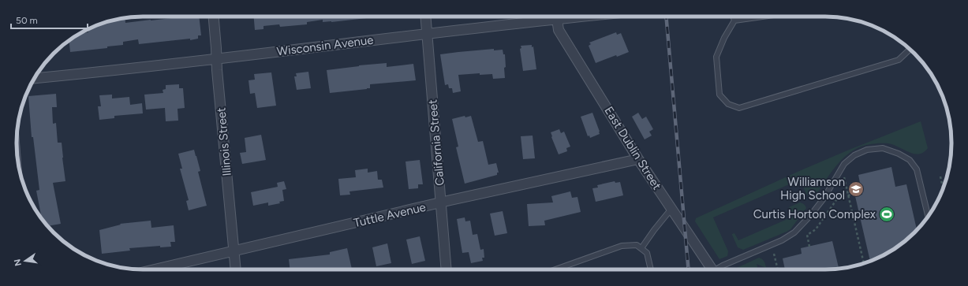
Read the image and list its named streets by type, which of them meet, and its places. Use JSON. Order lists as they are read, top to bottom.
{
  "streets": {
    "street": [
      "Wisconsin Avenue",
      "Illinois Street",
      "California Street",
      "East Dublin Street",
      "Tuttle Avenue"
    ]
  },
  "crossings": [
    ["Wisconsin Avenue", "Illinois Street"],
    ["Wisconsin Avenue", "California Street"],
    ["Wisconsin Avenue", "East Dublin Street"],
    ["Illinois Street", "Tuttle Avenue"],
    ["California Street", "Tuttle Avenue"],
    ["East Dublin Street", "Tuttle Avenue"]
  ],
  "places": {
    "school or university": ["Williamson High School"],
    "sports": ["Curtis Horton Complex"]
  },
  "scale_bar": "50 m",
  "north": "left"
}
